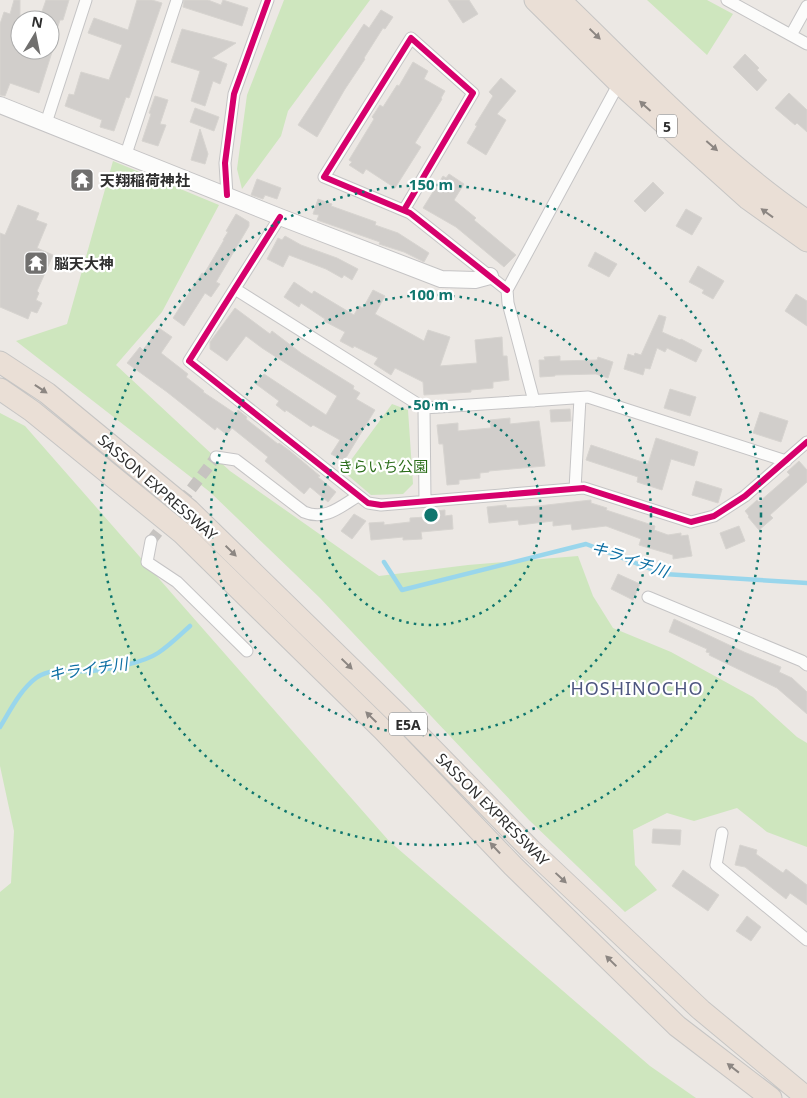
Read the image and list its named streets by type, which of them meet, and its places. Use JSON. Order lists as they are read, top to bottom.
{
  "streets": {
    "highway": ["5", "SASSON EXPRESSWAY", "E5A"]
  },
  "districts": ["HOSHINOCHO"],
  "water": ["キライチ川"],
  "parks": ["きらいち公園"],
  "places": {
    "temple": ["天翔稲荷神社", "脳天大神"]
  },
  "north": "top",
  "rings": ["150 m", "100 m", "50 m"]
}
